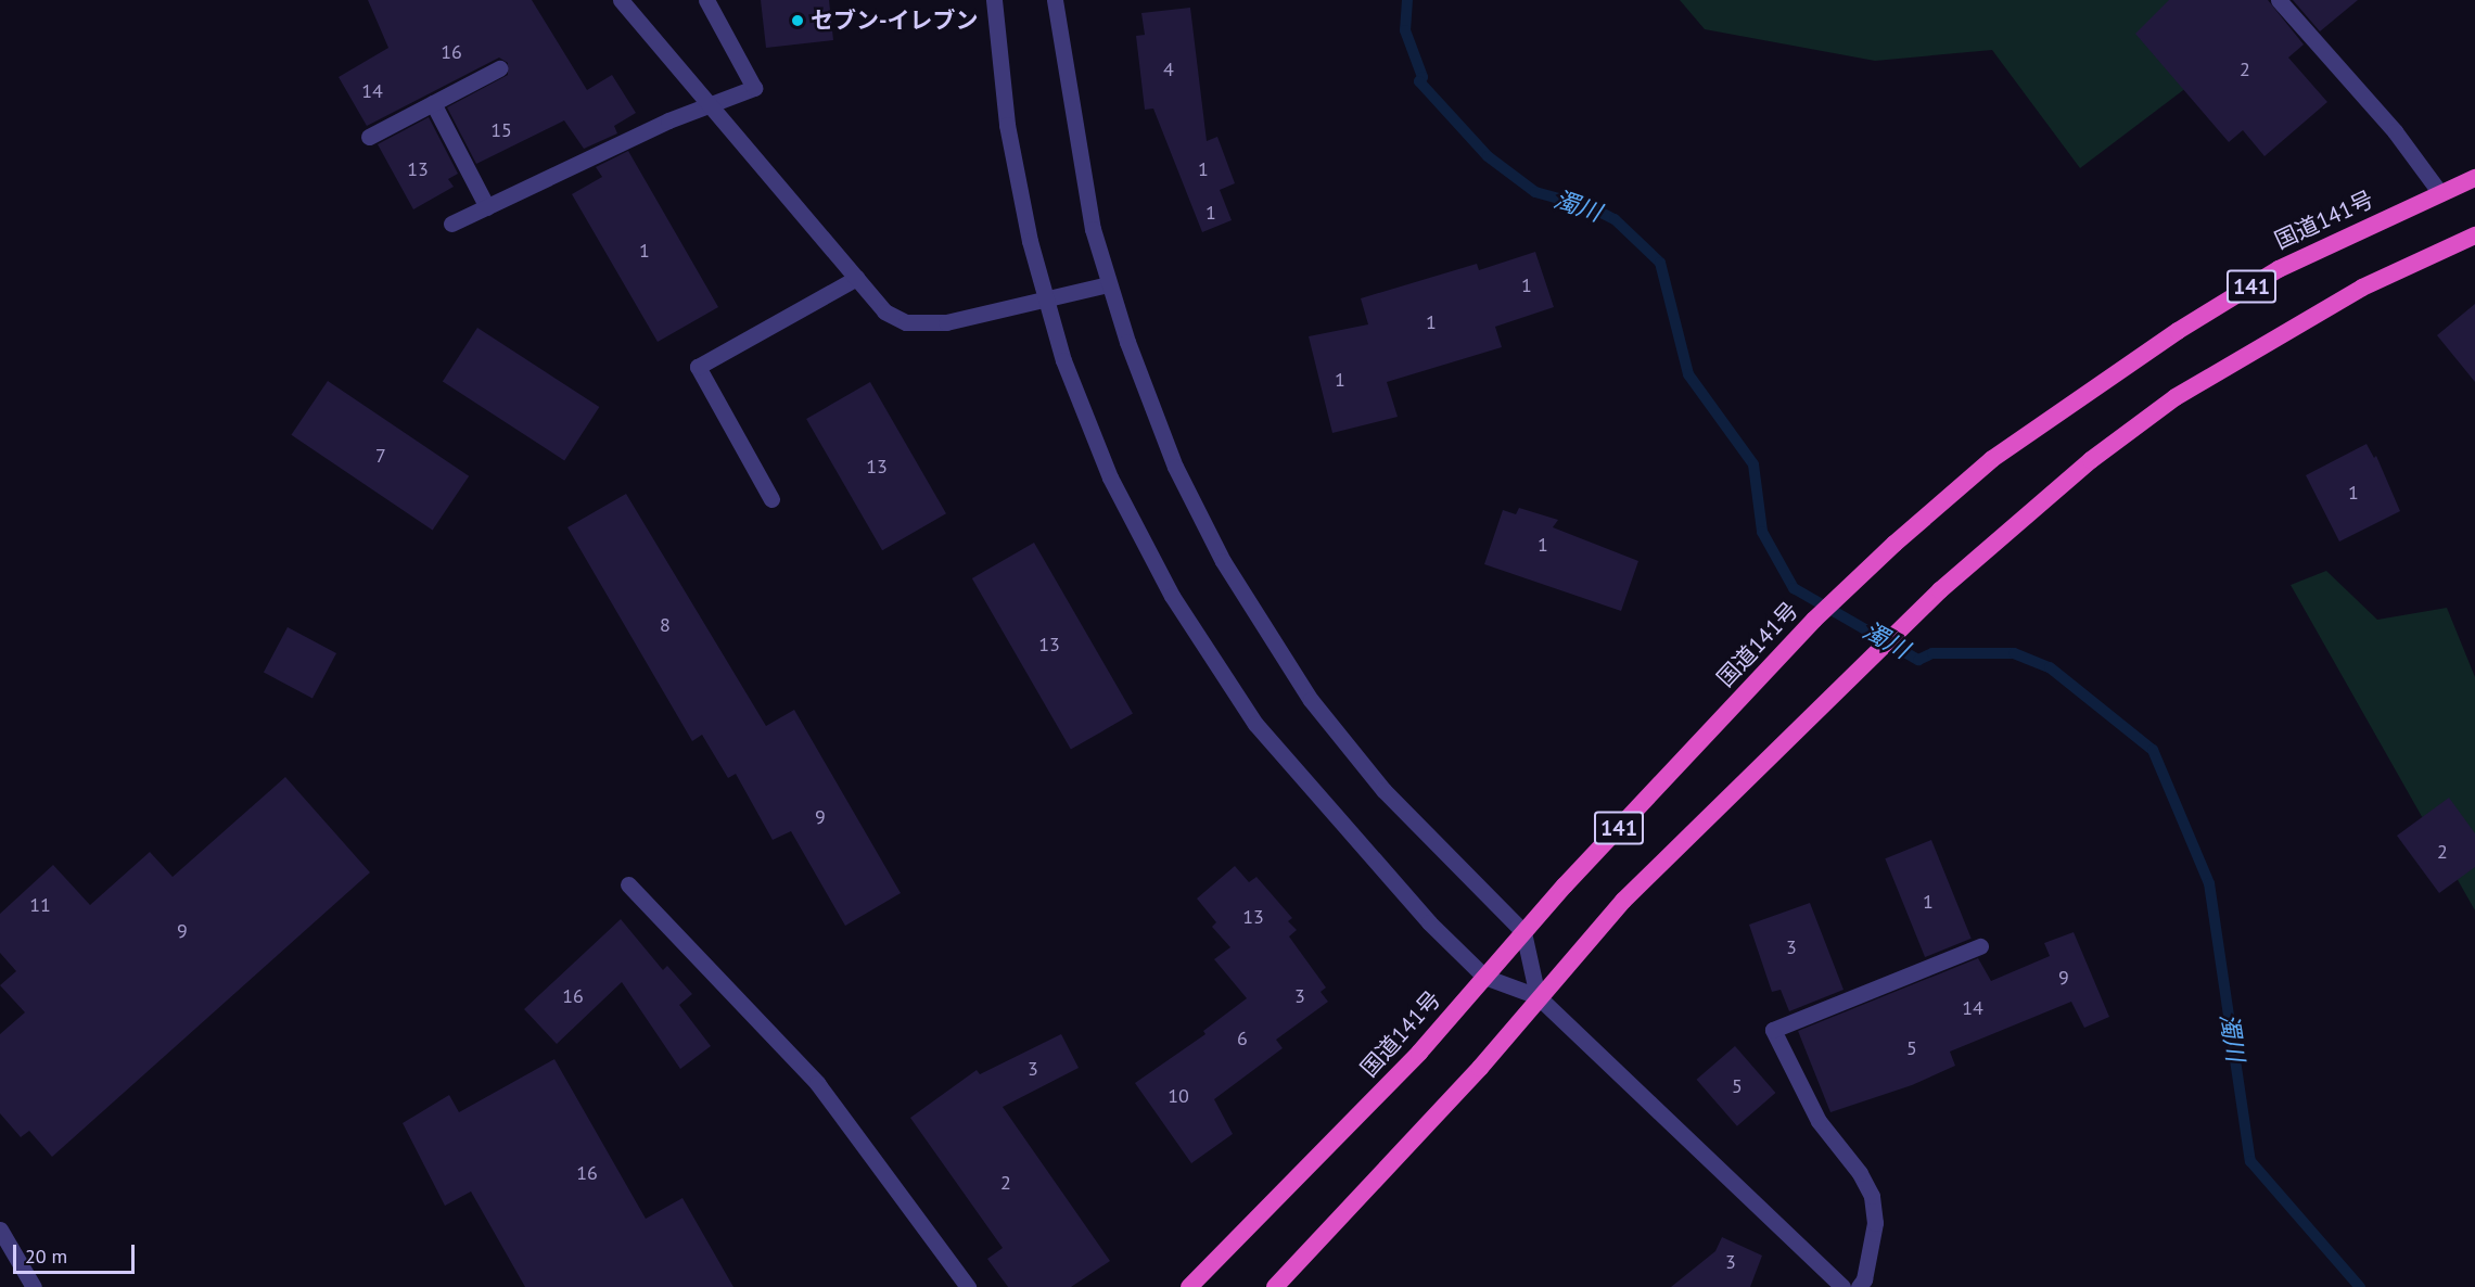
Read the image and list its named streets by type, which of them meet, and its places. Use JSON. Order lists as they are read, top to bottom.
{
  "streets": {
    "highway": ["国道141号", "141"]
  },
  "water": ["濁川"],
  "places": ["セブン-イレブン"],
  "house_numbers": [
    "16",
    "4",
    "2",
    "14",
    "15",
    "13",
    "1",
    "1",
    "1",
    "1",
    "1",
    "1",
    "7",
    "13",
    "1",
    "1",
    "8",
    "13",
    "9",
    "2",
    "1",
    "11",
    "13",
    "9",
    "3",
    "9",
    "16",
    "3",
    "14",
    "6",
    "5",
    "3",
    "5",
    "10",
    "16",
    "2",
    "3"
  ],
  "scale_bar": "20 m"
}
